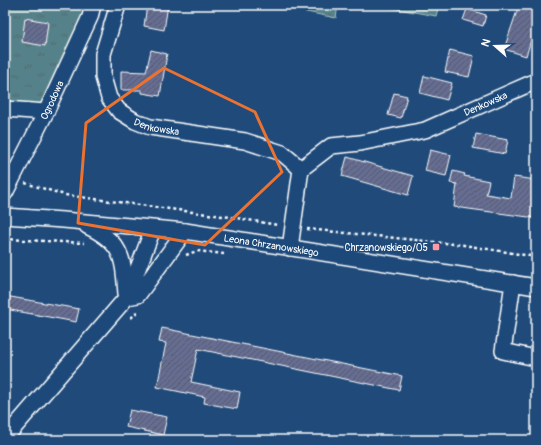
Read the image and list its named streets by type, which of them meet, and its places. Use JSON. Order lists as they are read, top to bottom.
{
  "streets": {
    "street": ["Ogrodowa", "Denkowska", "Leona Chrzanowskiego"]
  },
  "places": {
    "transit": ["Chrzanowskiego/05"]
  },
  "north": "left"
}
